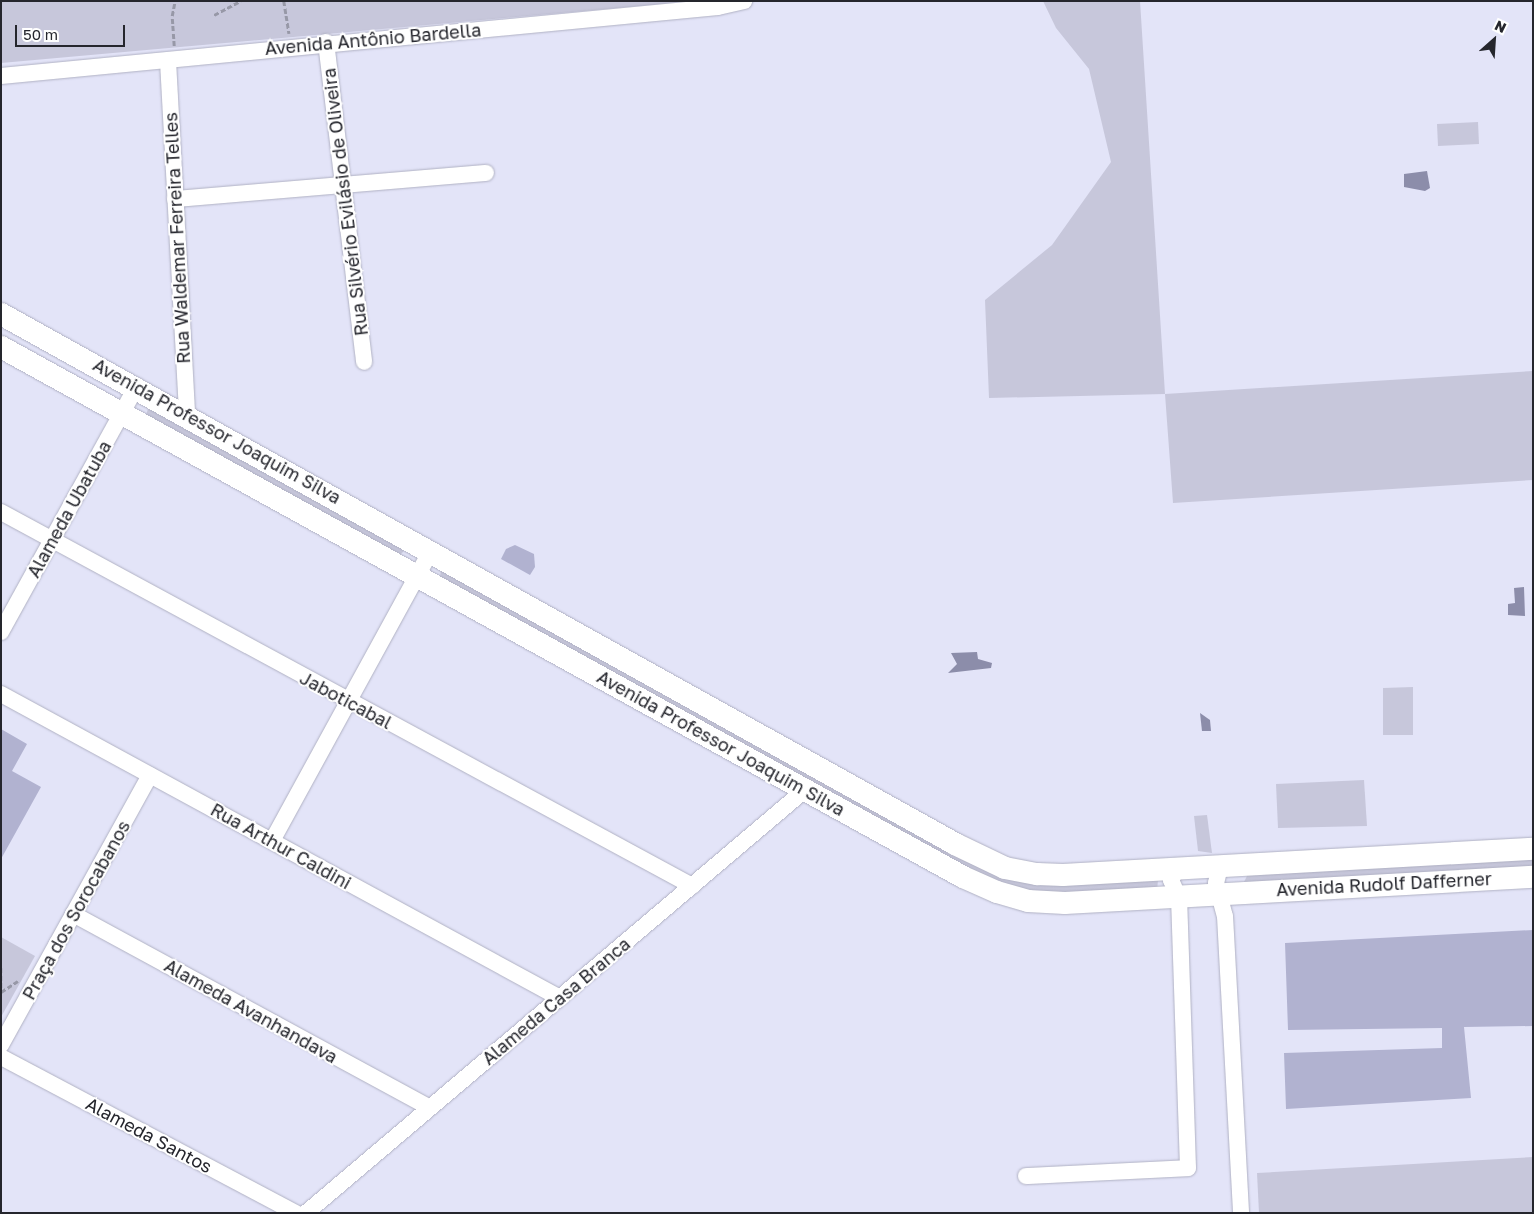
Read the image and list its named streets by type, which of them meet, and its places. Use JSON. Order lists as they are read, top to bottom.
{
  "streets": {
    "main road": ["Avenida Professor Joaquim Silva", "Avenida Rudolf Dafferner"],
    "street": [
      "Avenida Antônio Bardella",
      "Rua Silvério Evilásio de Oliveira",
      "Rua Waldemar Ferreira Telles",
      "Alameda Ubatuba",
      "Jaboticabal",
      "Rua Arthur Caldini",
      "Praça dos Sorocabanos",
      "Alameda Casa Branca",
      "Alameda Avanhandava",
      "Alameda Santos"
    ]
  },
  "crossings": [
    ["Avenida Antônio Bardella", "Rua Silvério Evilásio de Oliveira"],
    ["Avenida Antônio Bardella", "Rua Waldemar Ferreira Telles"],
    ["Rua Waldemar Ferreira Telles", "Avenida Professor Joaquim Silva"],
    ["Avenida Professor Joaquim Silva", "Alameda Ubatuba"],
    ["Avenida Professor Joaquim Silva", "Avenida Rudolf Dafferner"],
    ["Avenida Professor Joaquim Silva", "Alameda Casa Branca"],
    ["Alameda Ubatuba", "Jaboticabal"],
    ["Jaboticabal", "Alameda Casa Branca"],
    ["Rua Arthur Caldini", "Praça dos Sorocabanos"],
    ["Rua Arthur Caldini", "Alameda Casa Branca"],
    ["Praça dos Sorocabanos", "Alameda Avanhandava"],
    ["Alameda Casa Branca", "Alameda Avanhandava"]
  ],
  "scale_bar": "50 m",
  "north": "top right"
}
